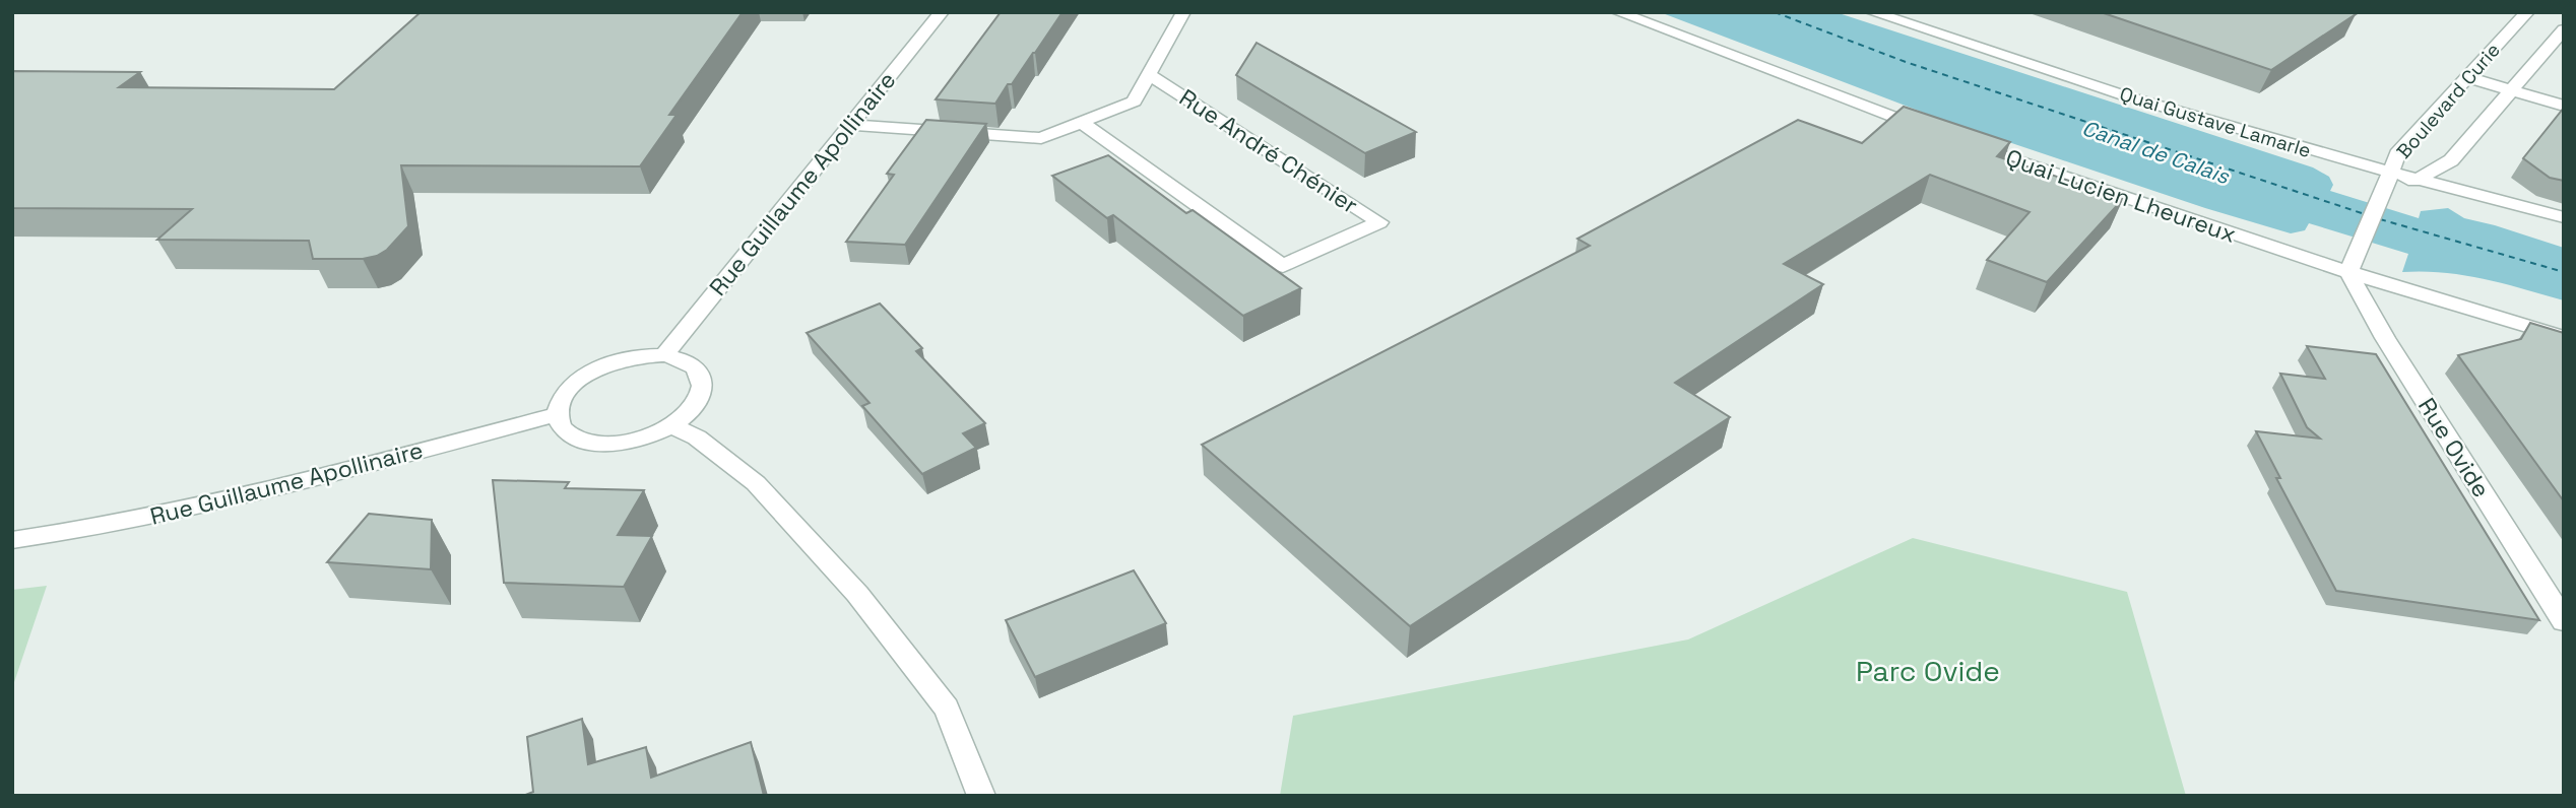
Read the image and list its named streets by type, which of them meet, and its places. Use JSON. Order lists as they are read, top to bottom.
{
  "streets": {
    "street": [
      "Boulevard Curie",
      "Quai Gustave Lamarle",
      "Rue André Chénier",
      "Rue Guillaume Apollinaire",
      "Quai Lucien Lheureux",
      "Rue Ovide"
    ]
  },
  "crossings": [
    ["Boulevard Curie", "Quai Gustave Lamarle"],
    ["Quai Lucien Lheureux", "Rue Ovide"]
  ],
  "water": ["Canal de Calais"],
  "parks": ["Parc Ovide"]
}
